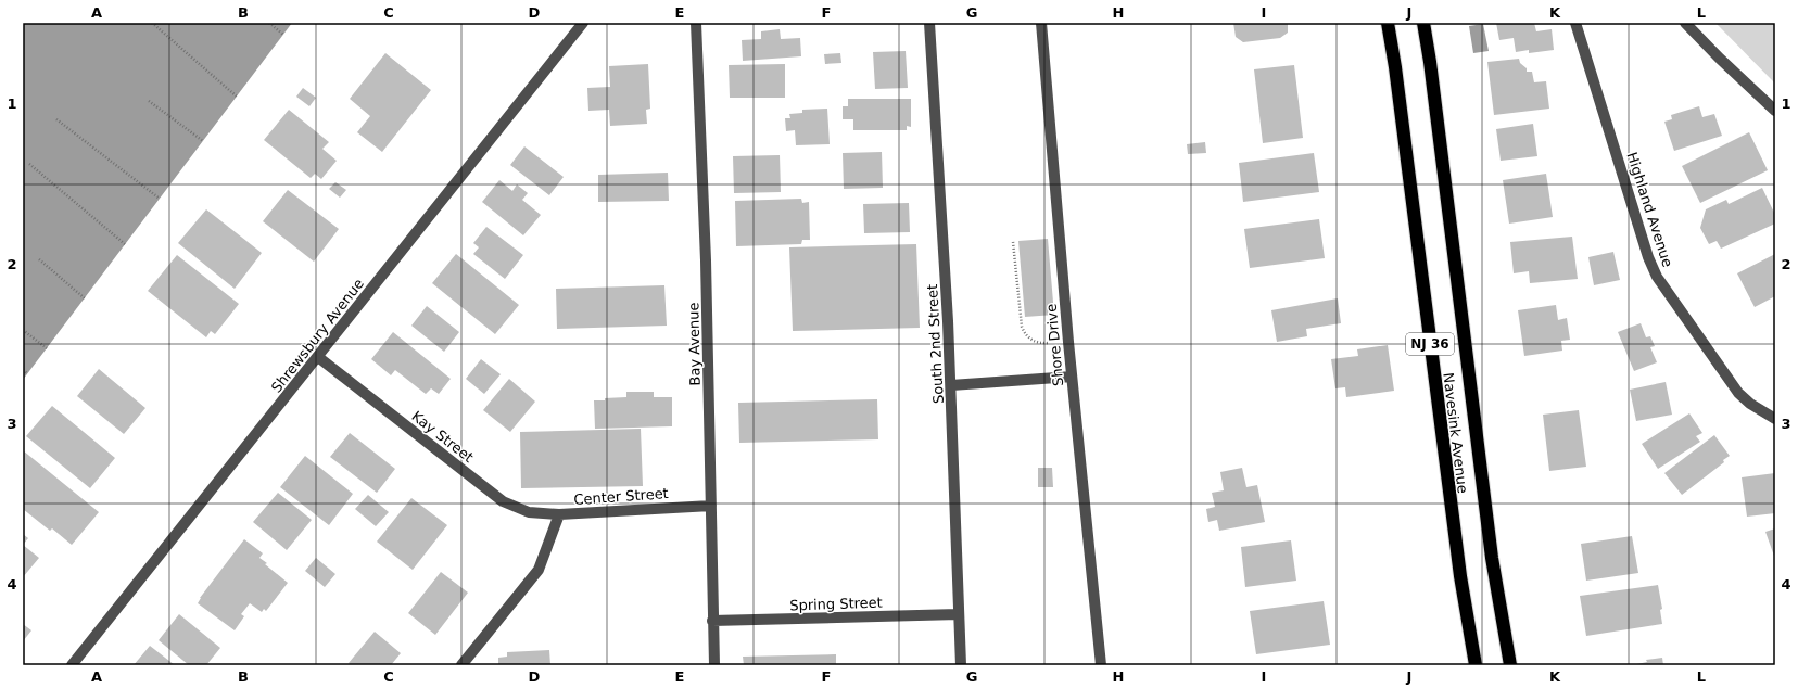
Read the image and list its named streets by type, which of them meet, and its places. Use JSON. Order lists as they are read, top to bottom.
{
  "streets": {
    "highway": ["NJ 36", "Navesink Avenue"],
    "street": [
      "Highland Avenue",
      "Shrewsbury Avenue",
      "Bay Avenue",
      "South 2nd Street",
      "Shore Drive",
      "Kay Street",
      "Center Street",
      "Spring Street"
    ]
  },
  "crossings": [
    ["Shrewsbury Avenue", "Kay Street"],
    ["Bay Avenue", "Center Street"],
    ["Bay Avenue", "Spring Street"],
    ["South 2nd Street", "Spring Street"],
    ["Kay Street", "Center Street"]
  ],
  "grid": {
    "columns": [
      "A",
      "B",
      "C",
      "D",
      "E",
      "F",
      "G",
      "H",
      "I",
      "J",
      "K",
      "L"
    ],
    "rows": [
      "1",
      "2",
      "3",
      "4"
    ]
  }
}
